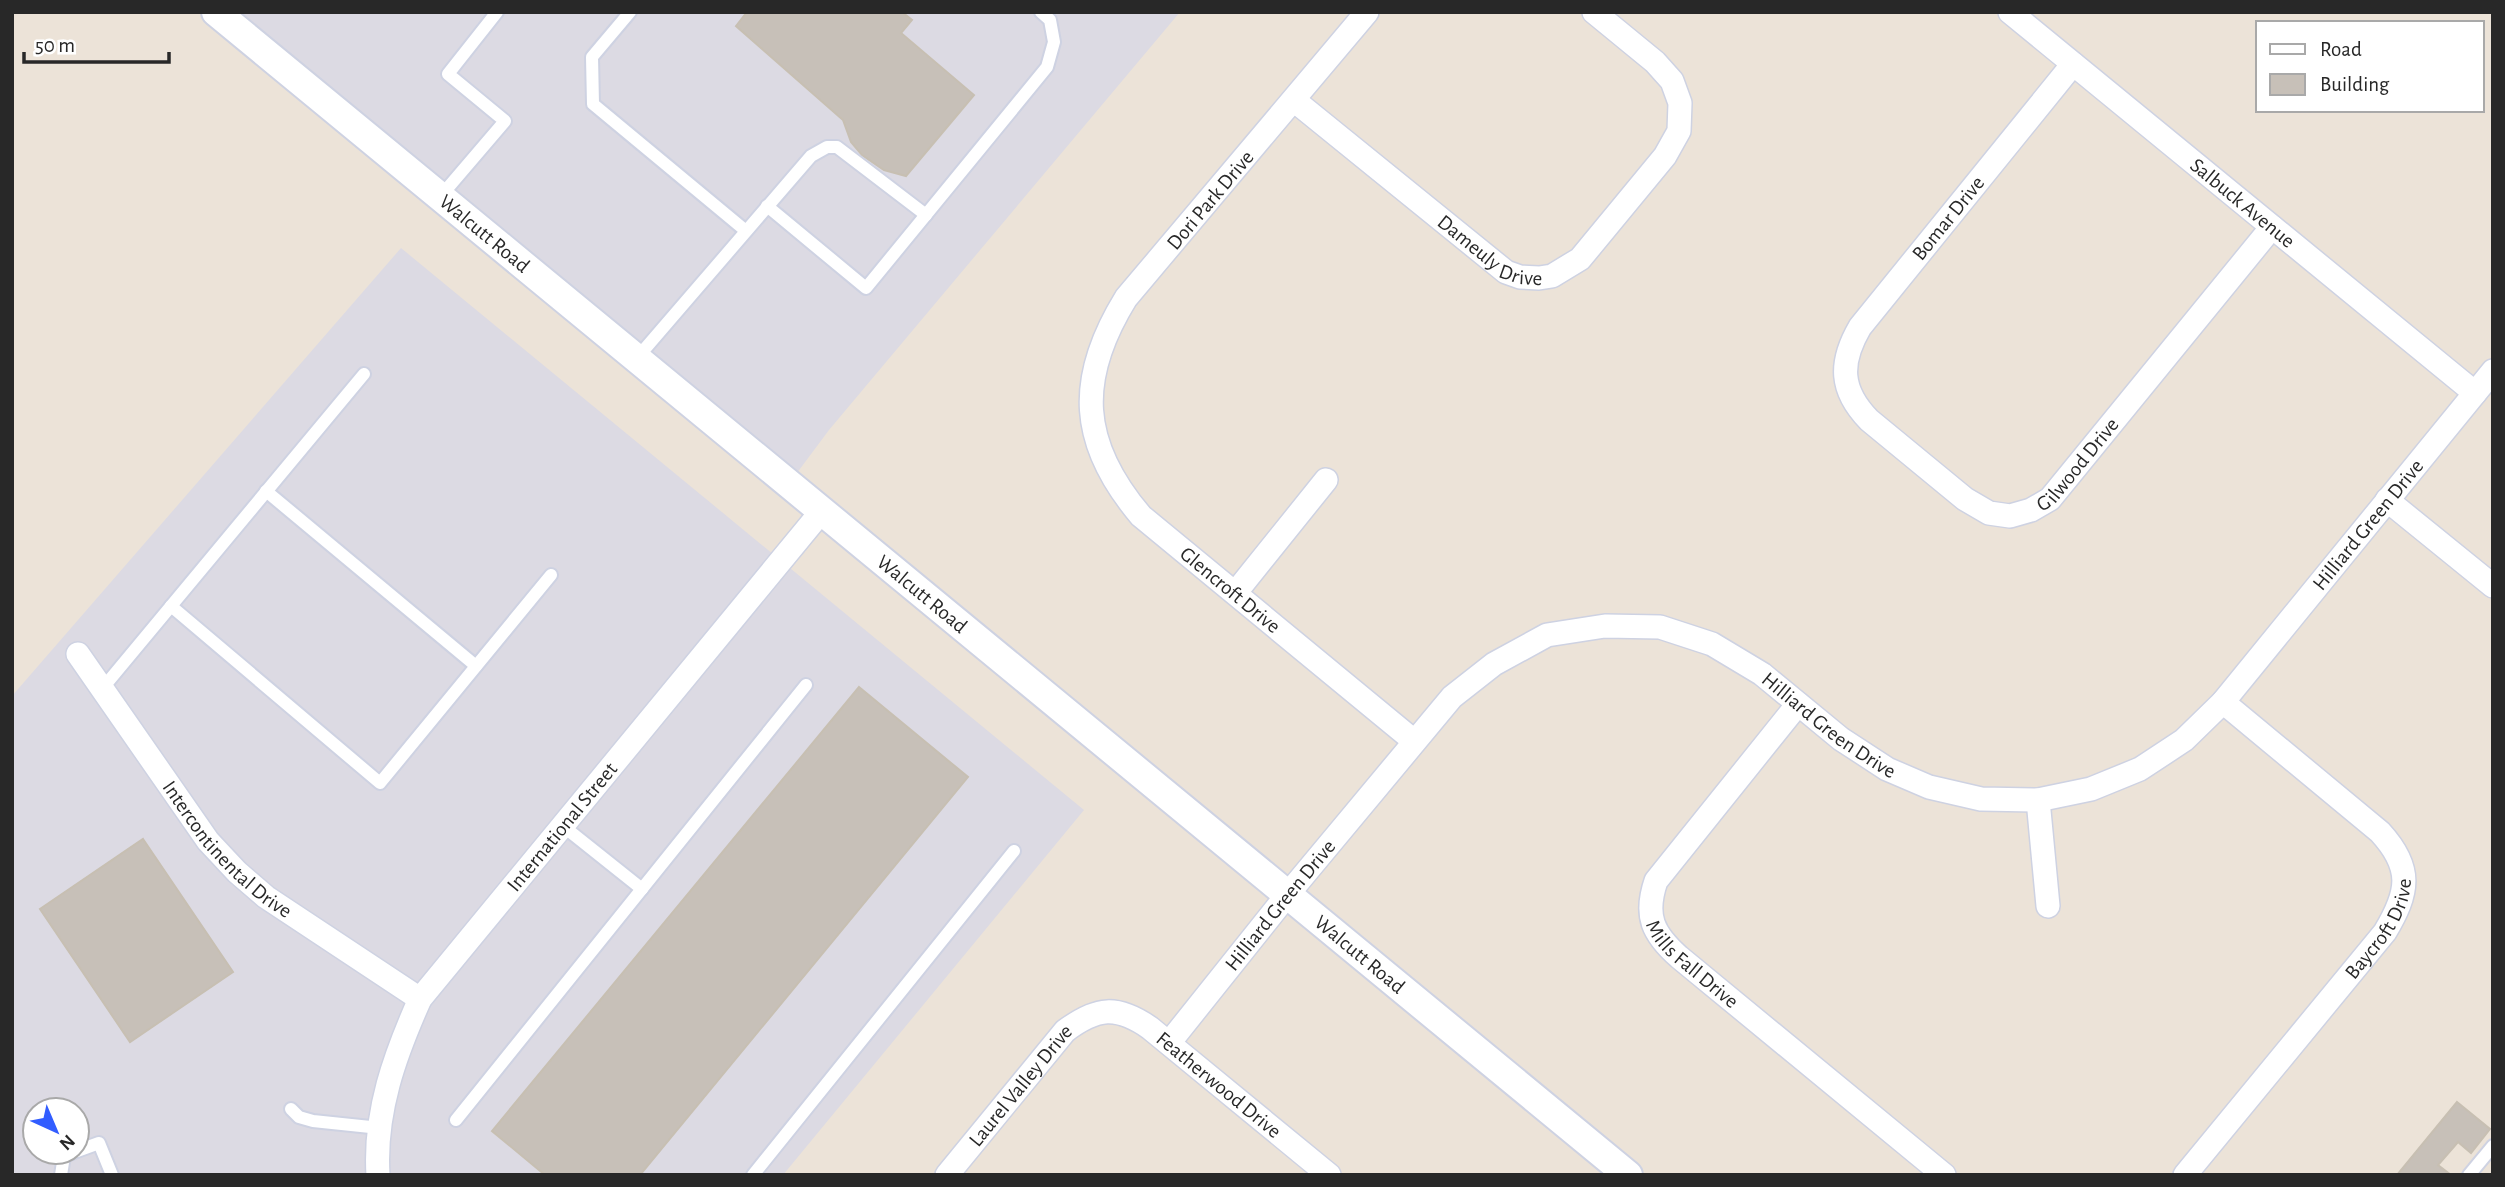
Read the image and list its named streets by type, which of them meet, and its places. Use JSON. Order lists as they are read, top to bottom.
{
  "streets": {
    "street": [
      "Dori Park Drive",
      "Salbuck Avenue",
      "Bomar Drive",
      "Walcutt Road",
      "Dameuly Drive",
      "Gilwood Drive",
      "Hilliard Green Drive",
      "Glencroft Drive",
      "International Street",
      "Intercontinental Drive",
      "Baycroft Drive",
      "Mills Fall Drive",
      "Featherwood Drive",
      "Laurel Valley Drive"
    ]
  },
  "crossings": [
    ["Dori Park Drive", "Dameuly Drive"],
    ["Dori Park Drive", "Glencroft Drive"],
    ["Salbuck Avenue", "Bomar Drive"],
    ["Salbuck Avenue", "Gilwood Drive"],
    ["Salbuck Avenue", "Hilliard Green Drive"],
    ["Bomar Drive", "Gilwood Drive"],
    ["Walcutt Road", "Hilliard Green Drive"],
    ["Walcutt Road", "International Street"],
    ["Hilliard Green Drive", "Glencroft Drive"],
    ["Hilliard Green Drive", "Baycroft Drive"],
    ["Hilliard Green Drive", "Mills Fall Drive"],
    ["Hilliard Green Drive", "Featherwood Drive"],
    ["International Street", "Intercontinental Drive"],
    ["Featherwood Drive", "Laurel Valley Drive"]
  ],
  "legend": ["Road", "Building"],
  "scale_bar": "50 m",
  "north": "bottom right"
}
